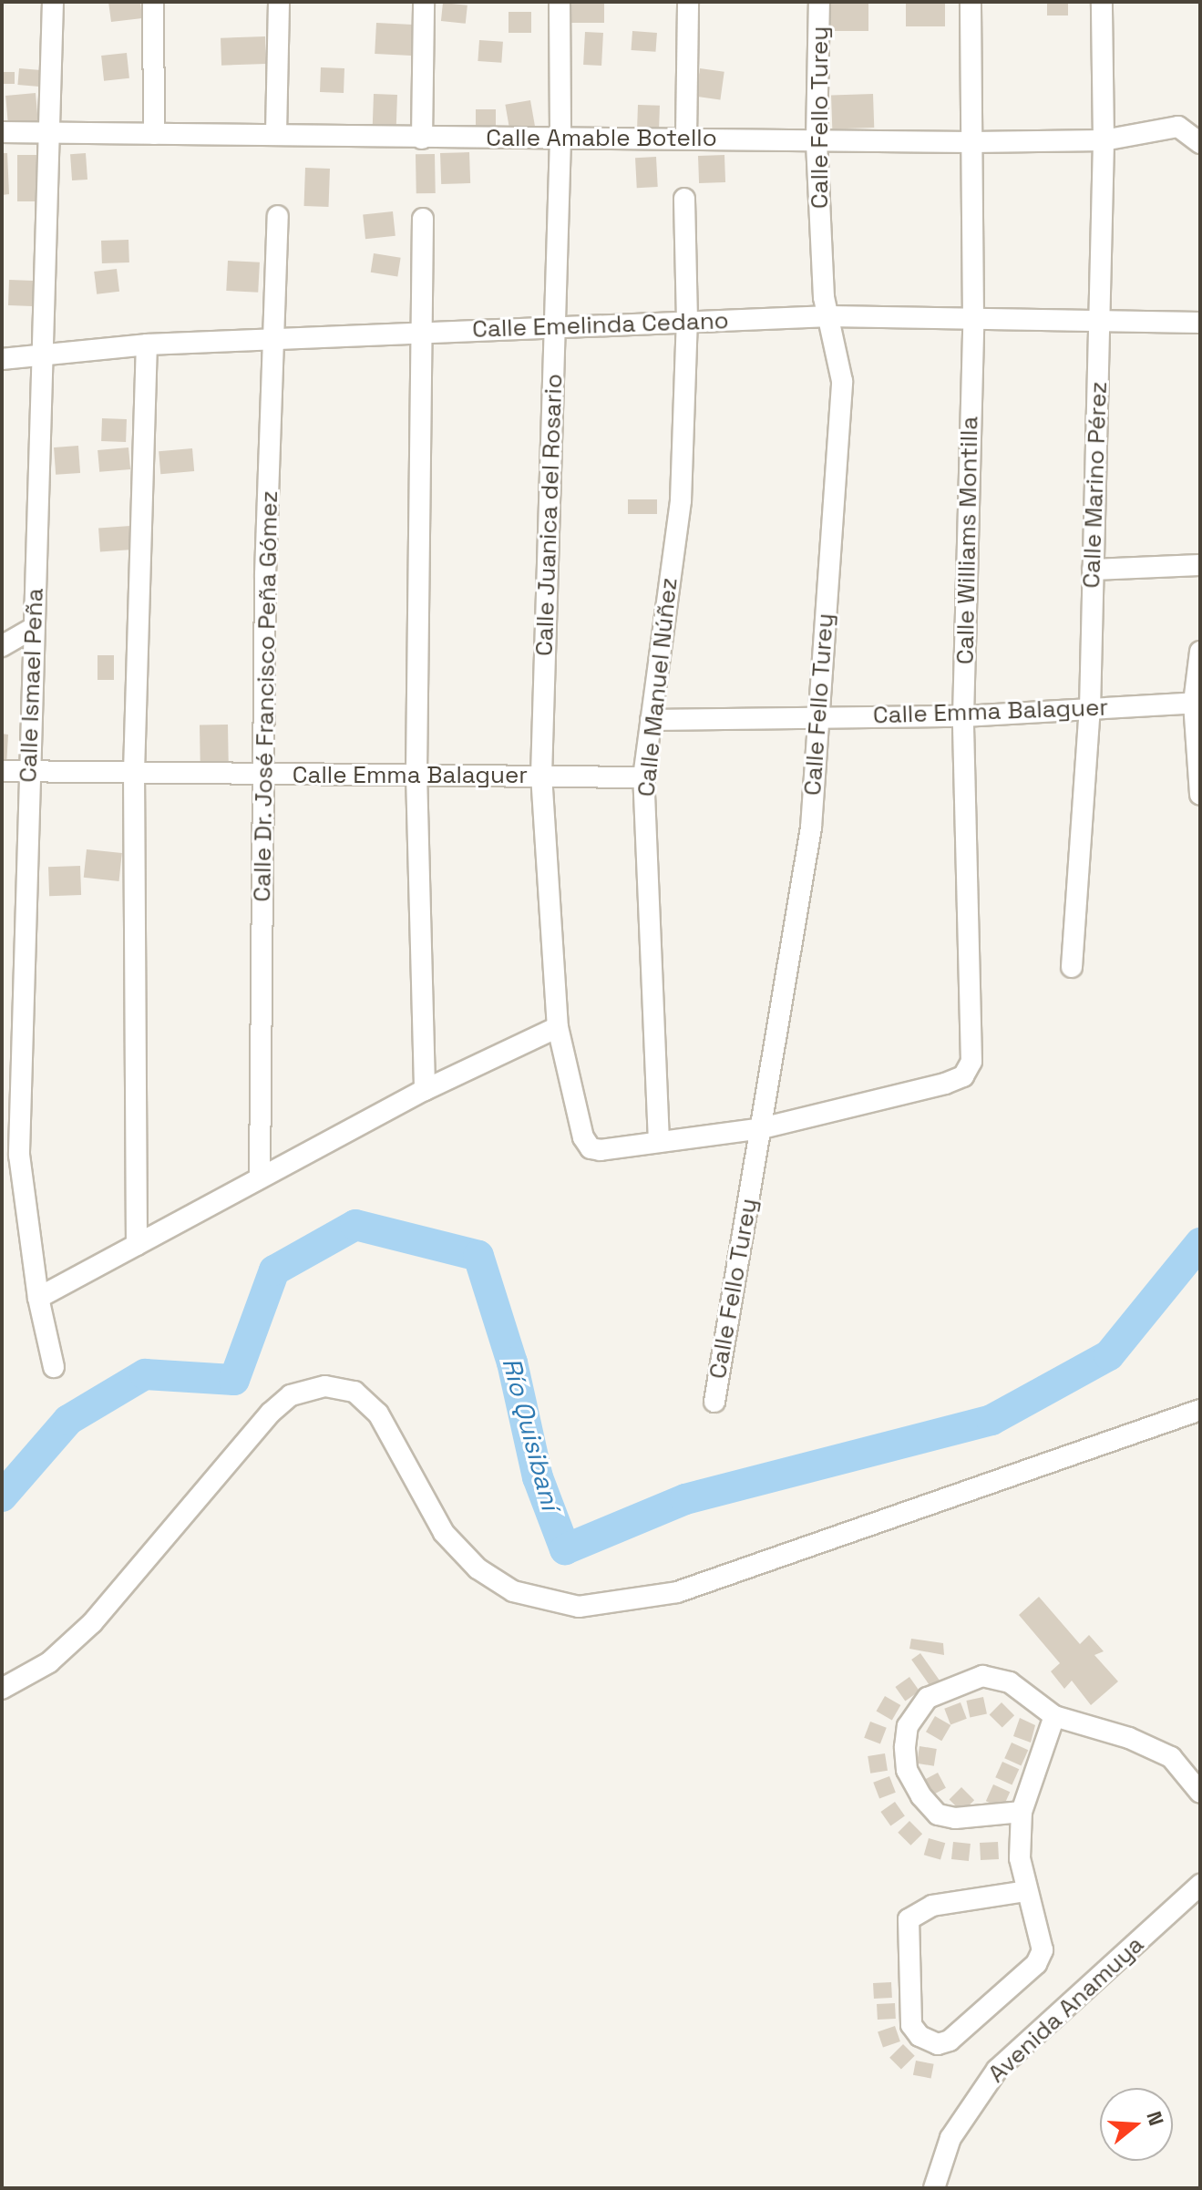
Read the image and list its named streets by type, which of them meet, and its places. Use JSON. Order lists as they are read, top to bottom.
{
  "streets": {
    "street": [
      "Calle Fello Turey",
      "Calle Amable Botello",
      "Calle Emelinda Cedano",
      "Calle Marino Pérez",
      "Calle Juanica del Rosario",
      "Calle Williams Montilla",
      "Calle Ismael Peña",
      "Calle Manuel Núñez",
      "Calle Dr. José Francisco Peña Gómez",
      "Calle Emma Balaguer",
      "Avenida Anamuya"
    ]
  },
  "crossings": [
    ["Calle Fello Turey", "Calle Amable Botello"],
    ["Calle Fello Turey", "Calle Emelinda Cedano"],
    ["Calle Fello Turey", "Calle Williams Montilla"],
    ["Calle Fello Turey", "Calle Emma Balaguer"],
    ["Calle Amable Botello", "Calle Marino Pérez"],
    ["Calle Amable Botello", "Calle Juanica del Rosario"],
    ["Calle Amable Botello", "Calle Williams Montilla"],
    ["Calle Amable Botello", "Calle Ismael Peña"],
    ["Calle Emelinda Cedano", "Calle Marino Pérez"],
    ["Calle Emelinda Cedano", "Calle Juanica del Rosario"],
    ["Calle Emelinda Cedano", "Calle Williams Montilla"],
    ["Calle Emelinda Cedano", "Calle Ismael Peña"],
    ["Calle Emelinda Cedano", "Calle Manuel Núñez"],
    ["Calle Emelinda Cedano", "Calle Dr. José Francisco Peña Gómez"],
    ["Calle Marino Pérez", "Calle Emma Balaguer"],
    ["Calle Juanica del Rosario", "Calle Manuel Núñez"],
    ["Calle Juanica del Rosario", "Calle Emma Balaguer"],
    ["Calle Williams Montilla", "Calle Emma Balaguer"],
    ["Calle Ismael Peña", "Calle Emma Balaguer"],
    ["Calle Manuel Núñez", "Calle Emma Balaguer"],
    ["Calle Dr. José Francisco Peña Gómez", "Calle Emma Balaguer"]
  ],
  "water": ["Río Quisibaní"],
  "north": "right"
}
